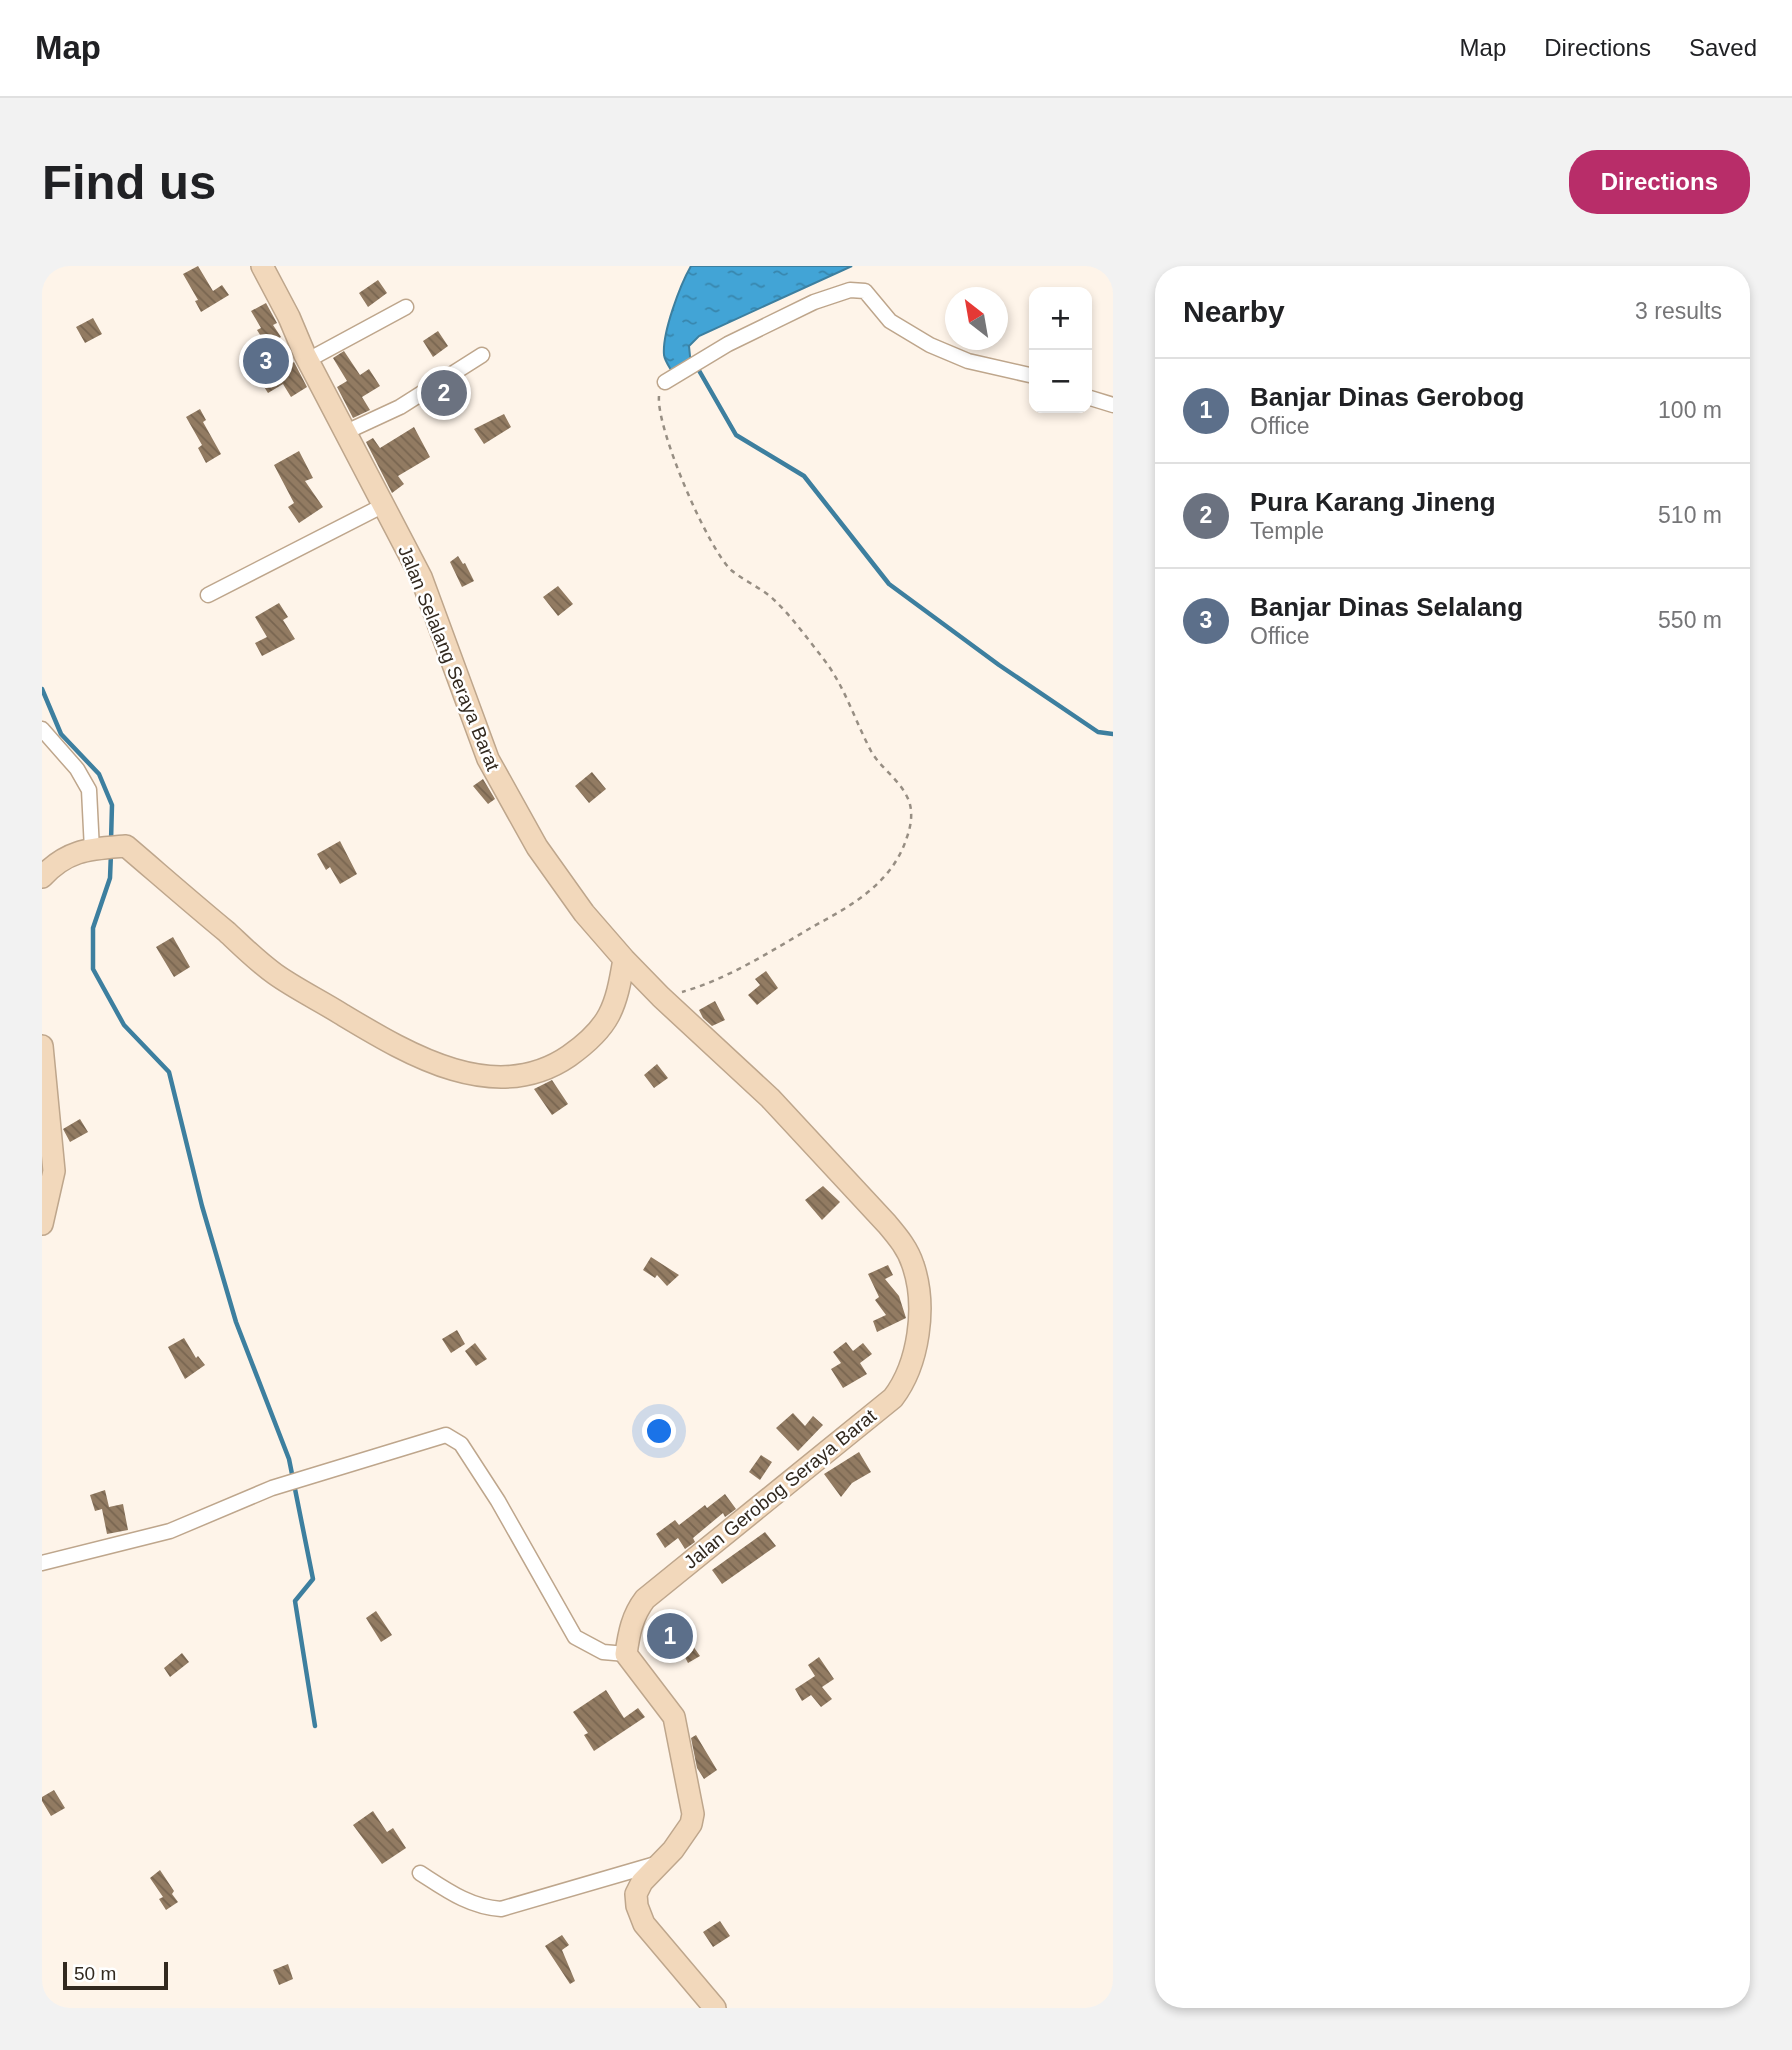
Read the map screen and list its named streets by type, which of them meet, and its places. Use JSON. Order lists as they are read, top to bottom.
{
  "streets": {
    "street": ["Jalan Selalang Seraya Barat", "Jalan Gerobog Seraya Barat"]
  },
  "crossings": [
    ["Jalan Selalang Seraya Barat", "Jalan Gerobog Seraya Barat"]
  ],
  "scale_bar": "50 m",
  "north": "top left",
  "page": {
    "header": "Map",
    "nav": ["Map", "Directions", "Saved"],
    "buttons": "Directions",
    "title": "Find us",
    "heading": ["Nearby", "3 results"],
    "map_buttons": ["+", "−"],
    "pins": ["3", "2", "1"],
    "list": [
      {
        "mark": "1",
        "name": "Banjar Dinas Gerobog",
        "note": "Office",
        "value": "100 m"
      },
      {
        "mark": "2",
        "name": "Pura Karang Jineng",
        "note": "Temple",
        "value": "510 m"
      },
      {
        "mark": "3",
        "name": "Banjar Dinas Selalang",
        "note": "Office",
        "value": "550 m"
      }
    ],
    "scale": "50 m"
  }
}
